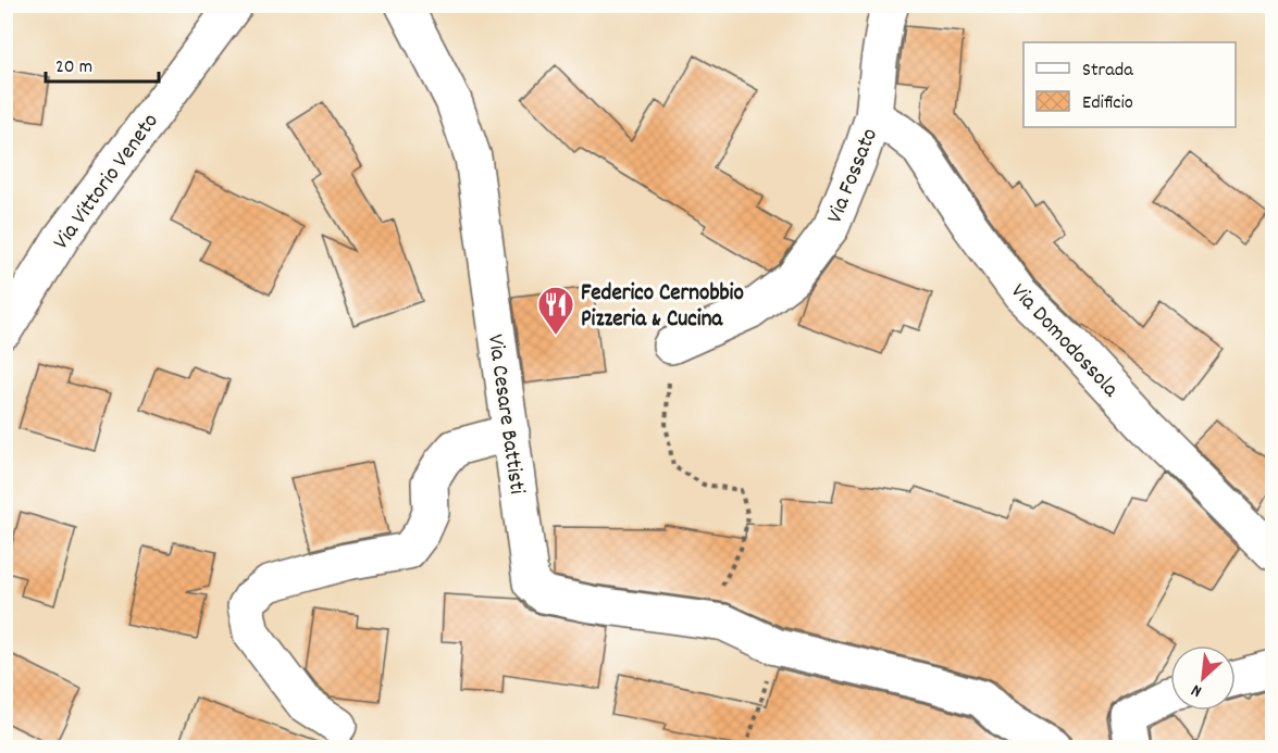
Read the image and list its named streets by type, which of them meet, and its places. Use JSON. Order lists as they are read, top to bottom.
{
  "streets": {
    "street": [
      "Via Fossato",
      "Via Vittorio Veneto",
      "Via Domodossola",
      "Via Cesare Battisti"
    ]
  },
  "crossings": [
    ["Via Fossato", "Via Domodossola"]
  ],
  "places": {
    "restaurant": ["Federico Cernobbio Pizzeria & Cucina"]
  },
  "legend": ["Strada", "Edificio"],
  "scale_bar": "20 m",
  "north": "bottom left"
}
